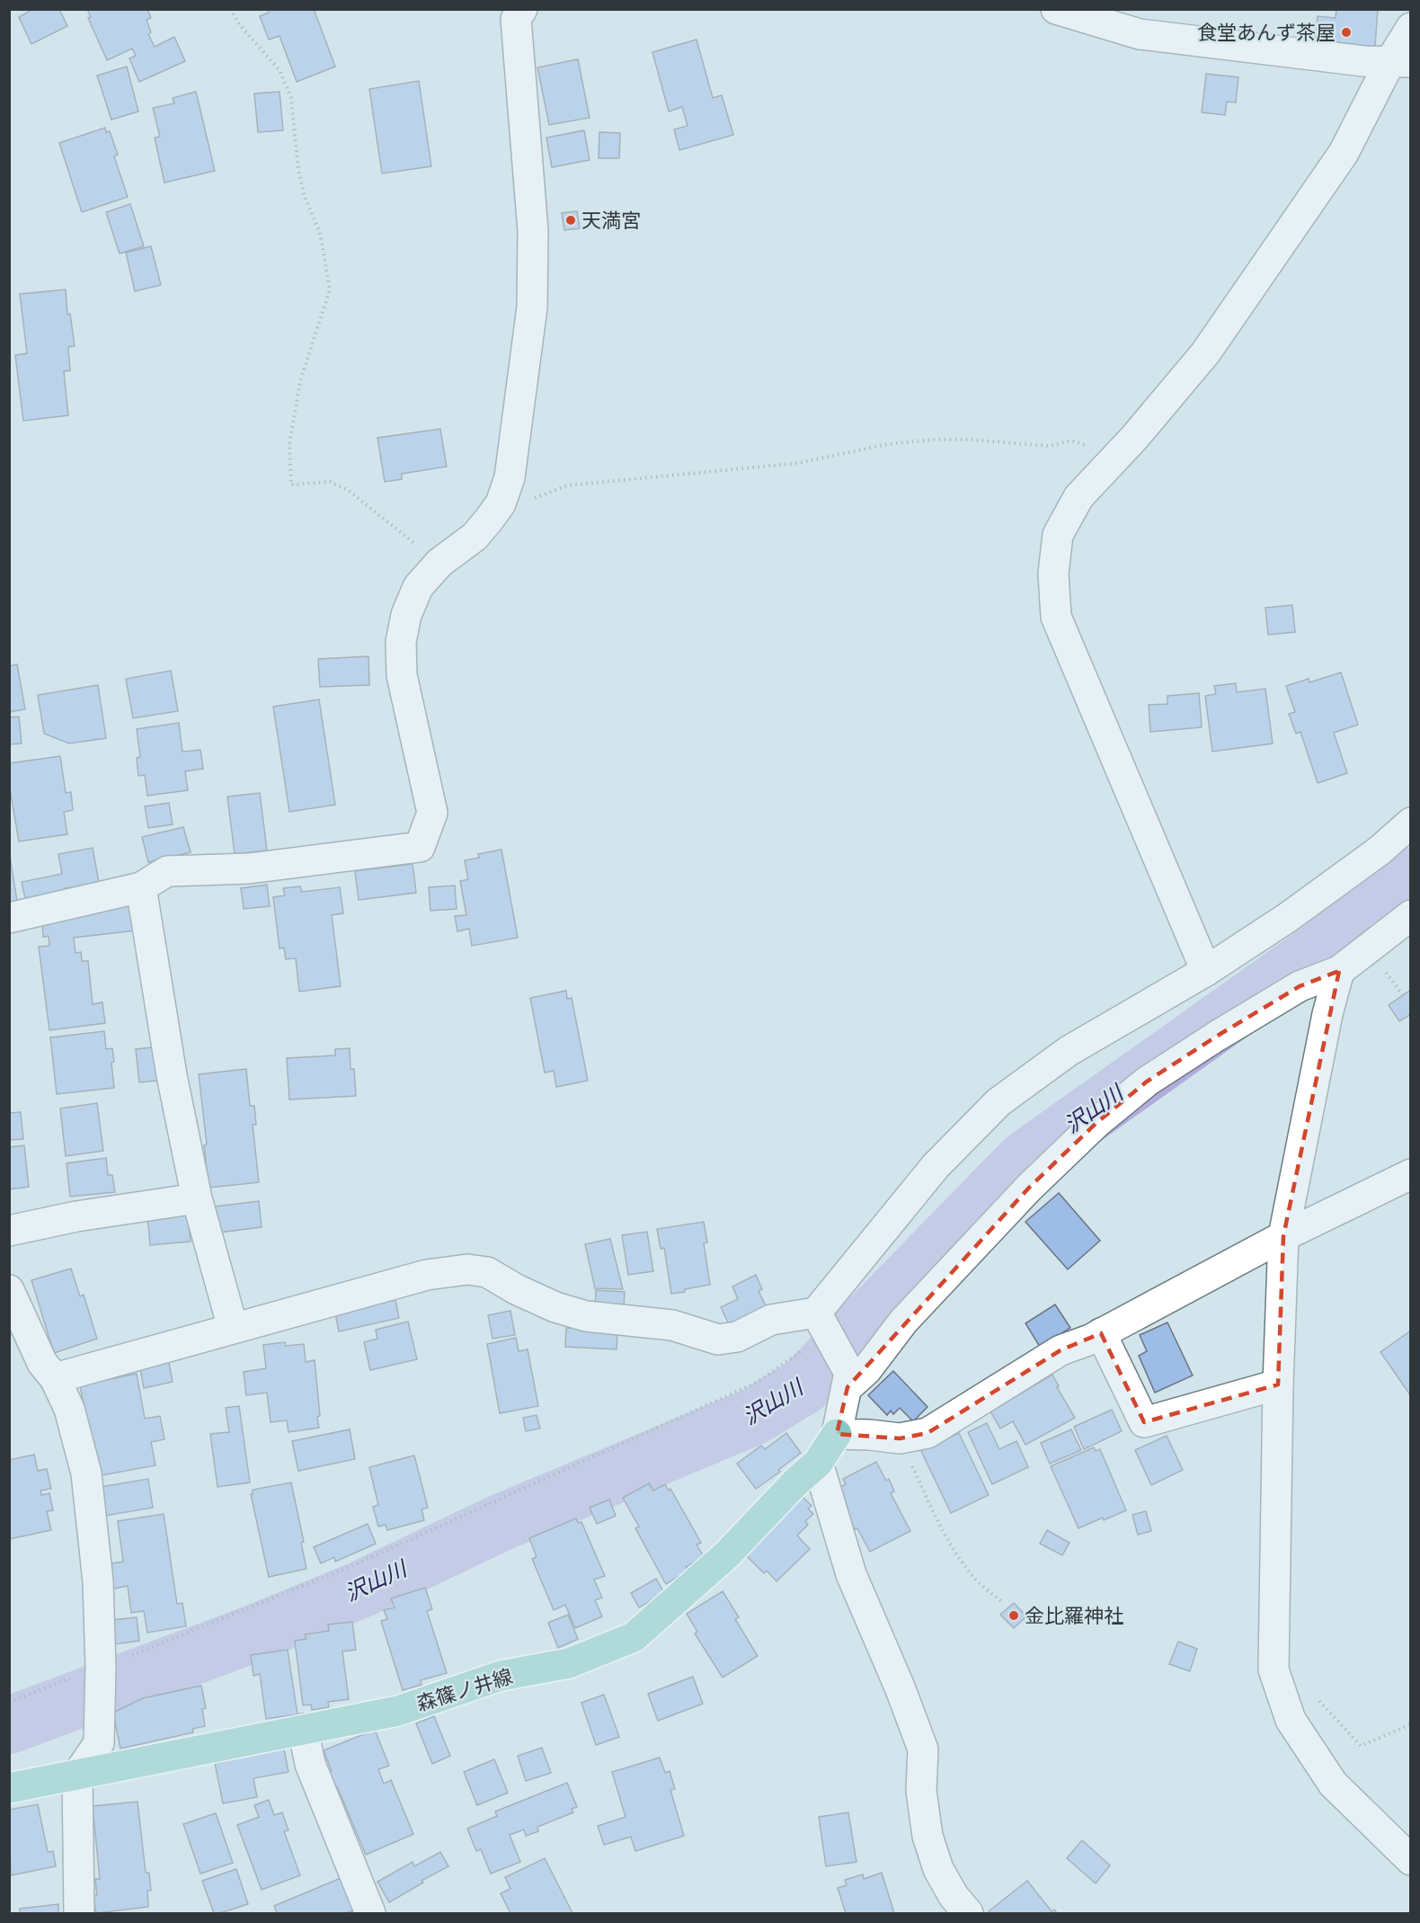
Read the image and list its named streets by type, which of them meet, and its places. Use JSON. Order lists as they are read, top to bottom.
{
  "streets": {
    "main road": ["森篠ノ井線"]
  },
  "water": ["沢山川"],
  "places": ["食堂あんず茶屋", "天満宮", "金比羅神社"]
}
